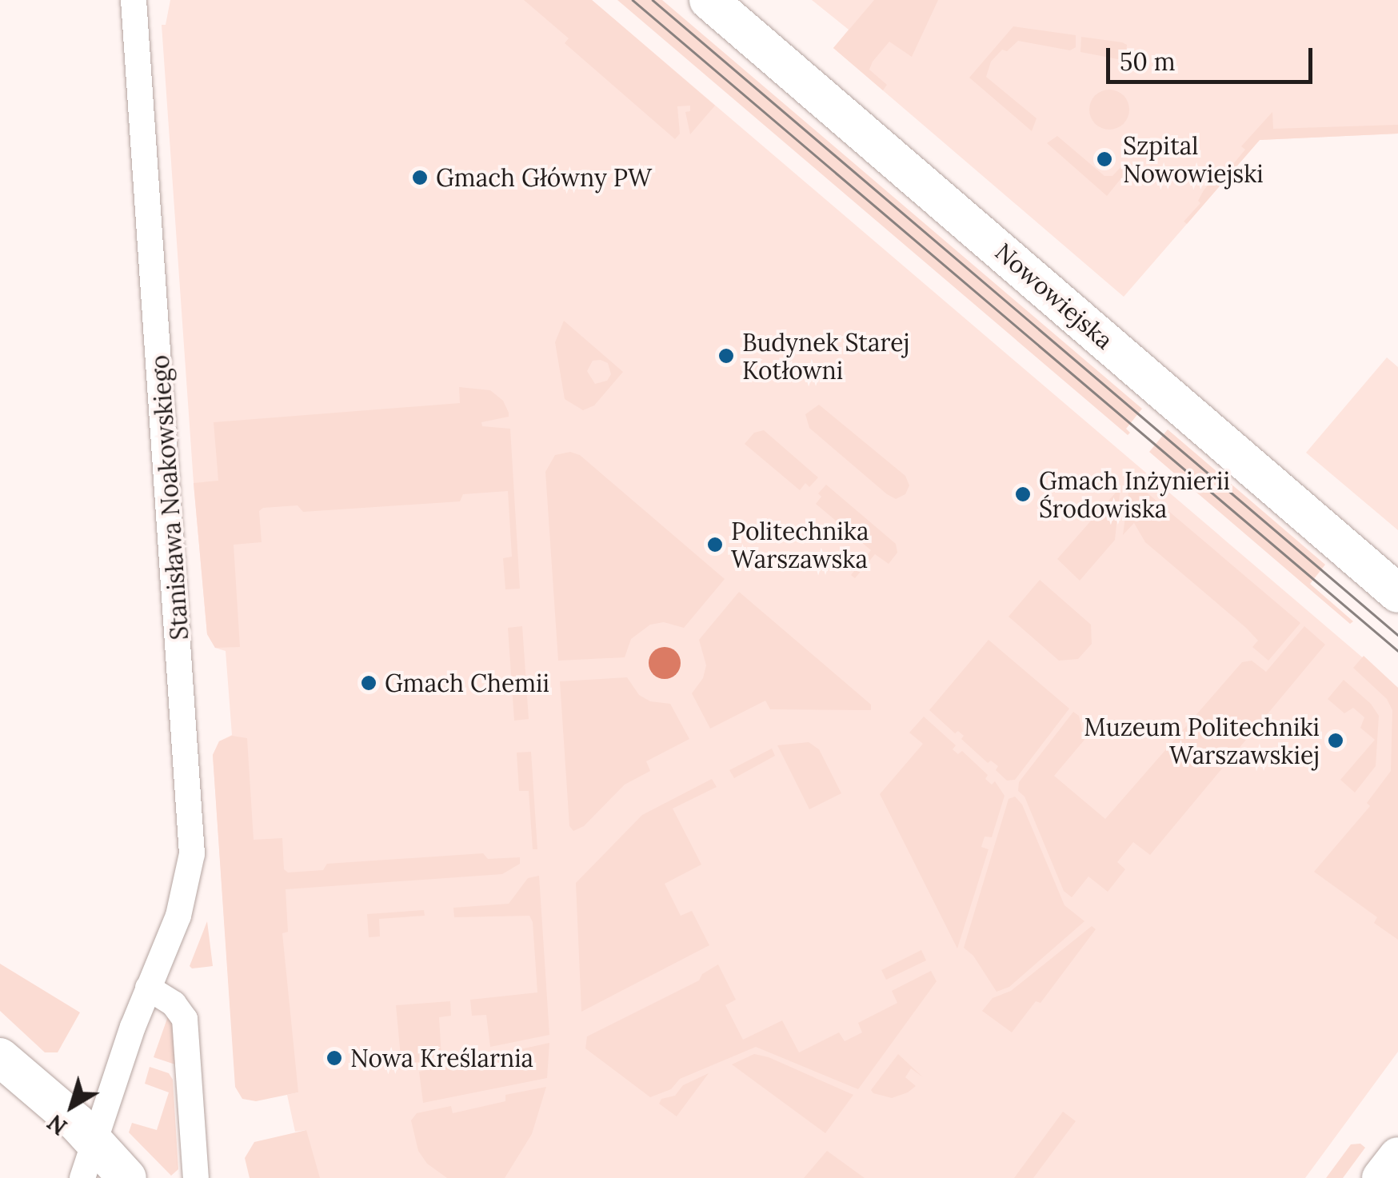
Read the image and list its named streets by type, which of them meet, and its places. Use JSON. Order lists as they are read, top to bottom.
{
  "streets": {
    "street": ["Nowowiejska", "Stanisława Noakowskiego"]
  },
  "places": [
    "Szpital Nowowiejski",
    "Gmach Główny PW",
    "Budynek Starej Kotłowni",
    "Gmach Inżynierii Środowiska",
    "Politechnika Warszawska",
    "Gmach Chemii",
    "Muzeum Politechniki Warszawskiej",
    "Nowa Kreślarnia"
  ],
  "scale_bar": "50 m",
  "north": "bottom left"
}
